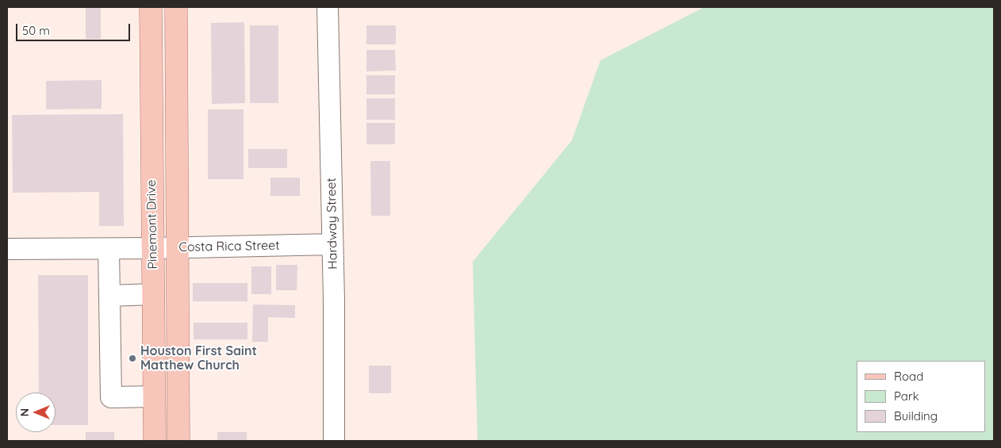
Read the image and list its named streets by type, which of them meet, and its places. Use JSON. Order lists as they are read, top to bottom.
{
  "streets": {
    "main road": ["Pinemont Drive"],
    "street": ["Hardway Street", "Costa Rica Street"]
  },
  "crossings": [
    ["Hardway Street", "Costa Rica Street"],
    ["Pinemont Drive", "Costa Rica Street"]
  ],
  "places": ["Houston First Saint Matthew Church"],
  "legend": ["Road", "Park", "Building"],
  "scale_bar": "50 m",
  "north": "left"
}
